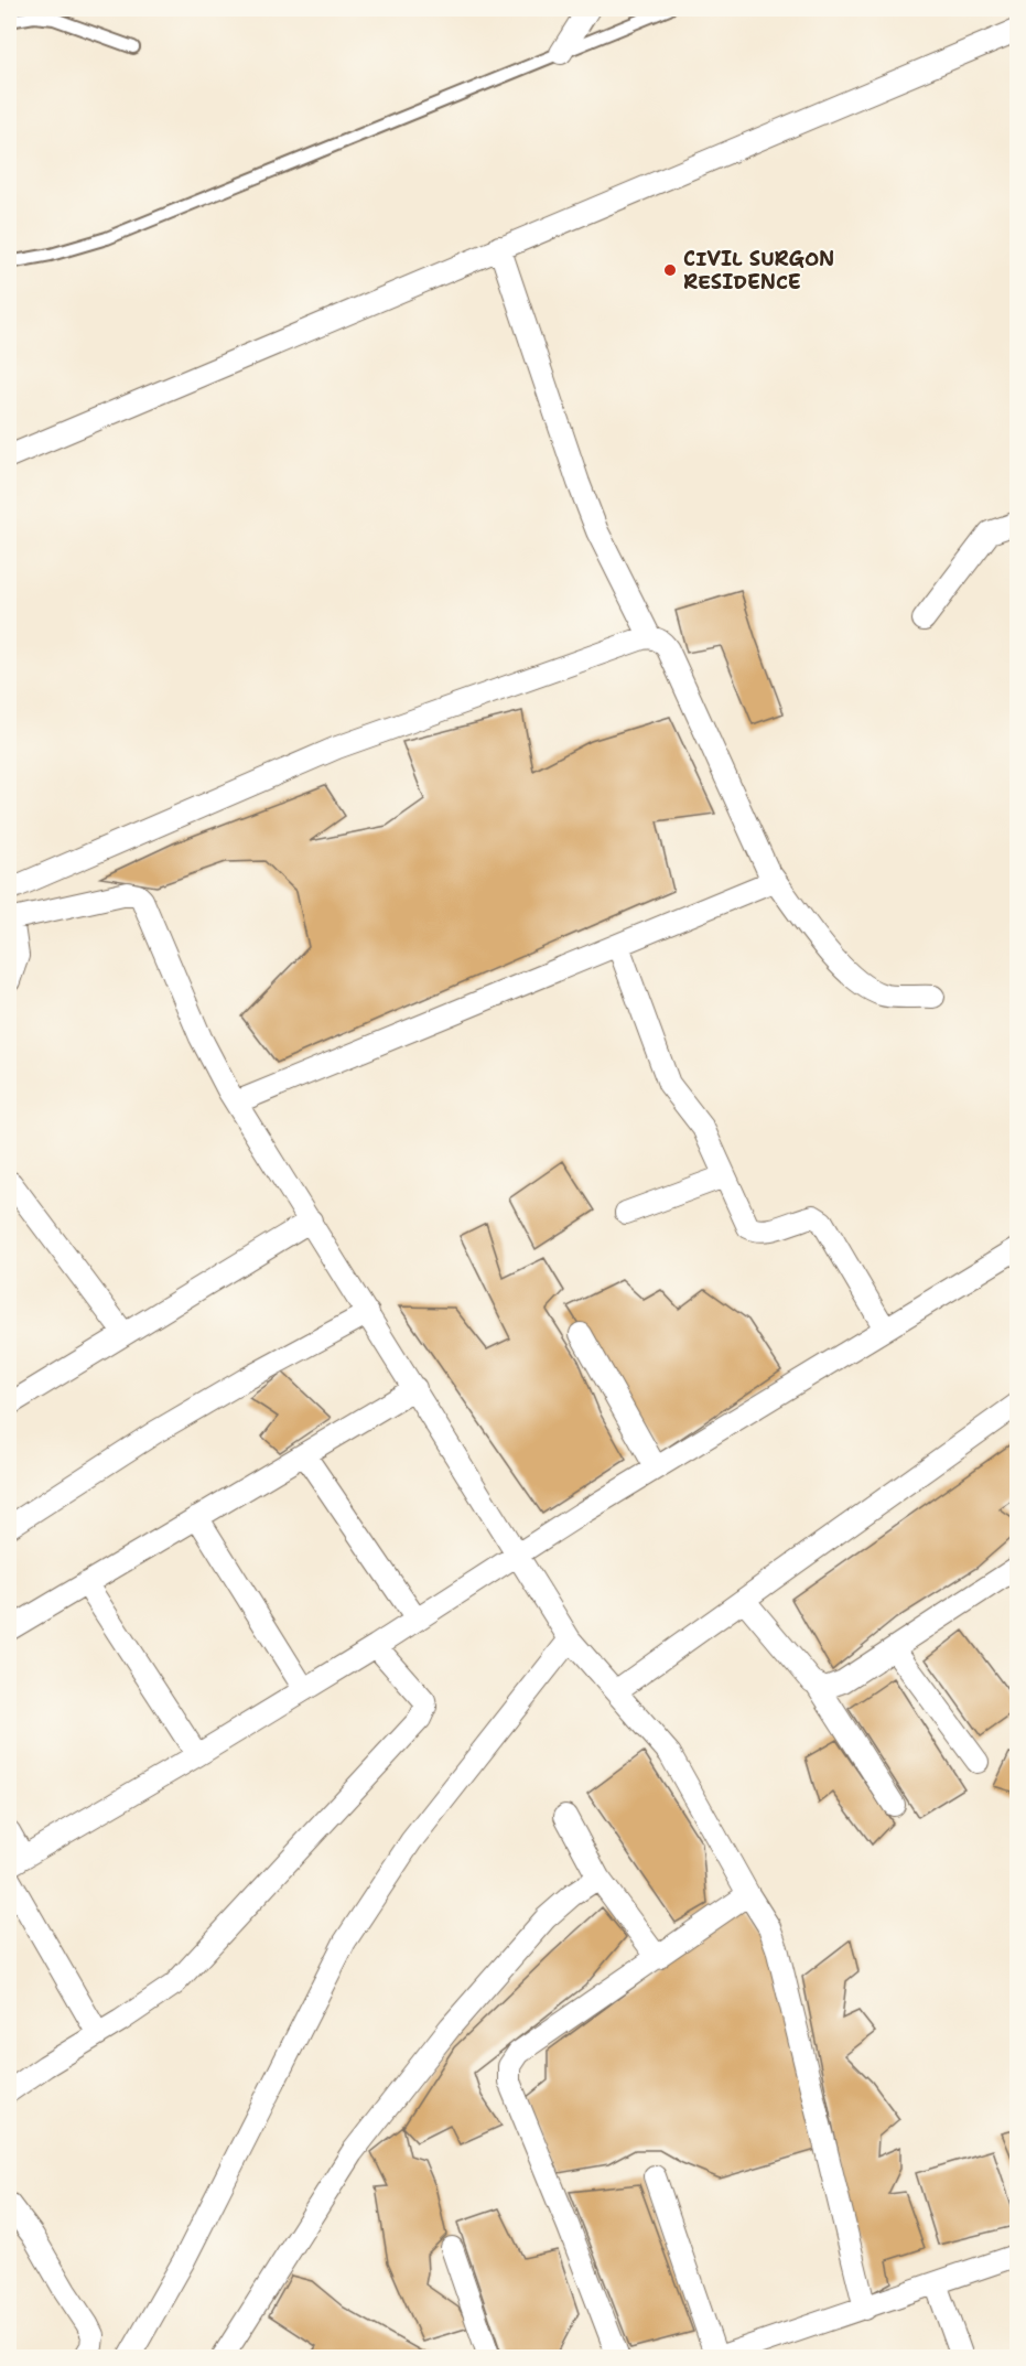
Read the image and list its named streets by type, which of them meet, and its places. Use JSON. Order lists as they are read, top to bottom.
{
  "places": ["CIVIL SURGON RESIDENCE"]
}
